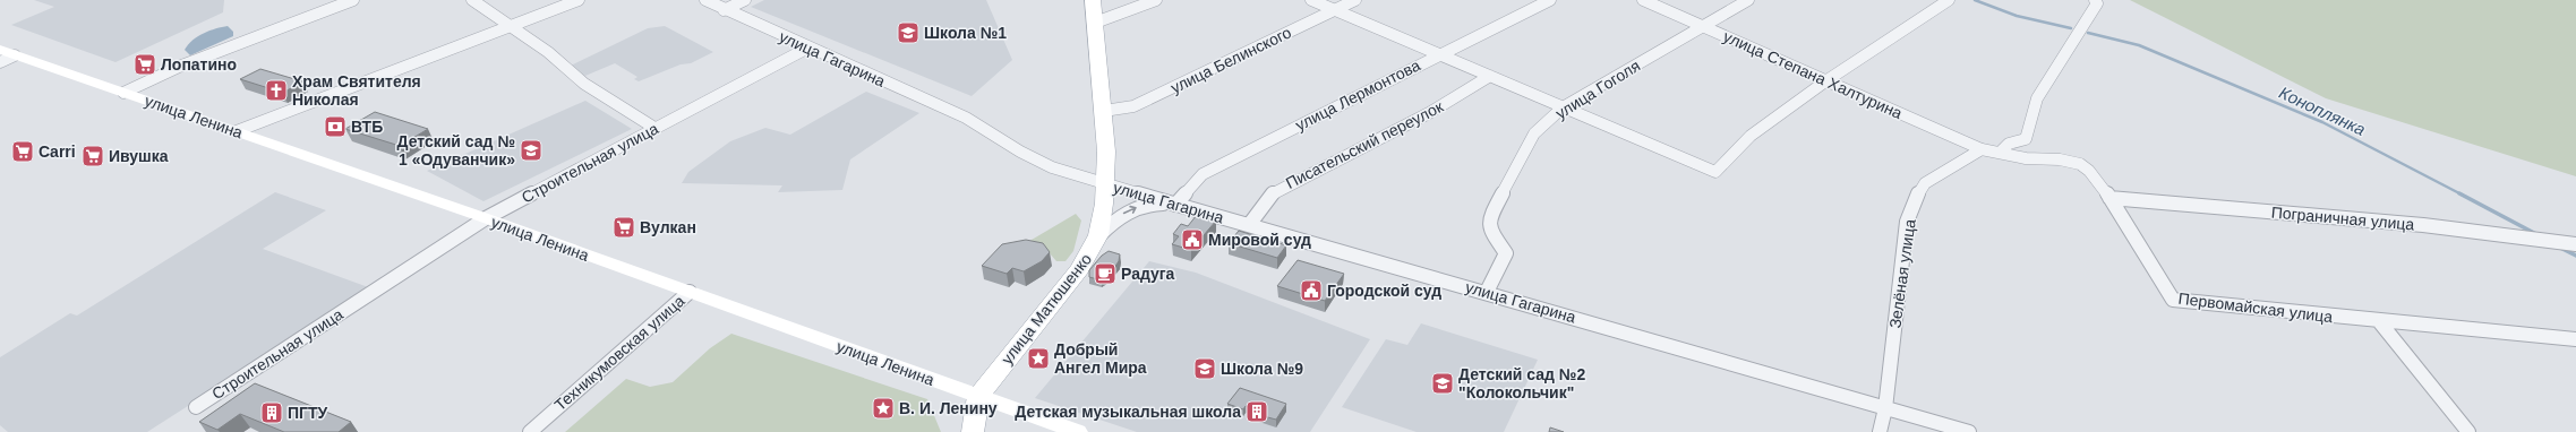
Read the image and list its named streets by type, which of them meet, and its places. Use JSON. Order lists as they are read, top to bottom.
{
  "streets": {
    "main road": ["улица Ленина", "улица Матюшенко"],
    "street": [
      "улица Гагарина",
      "улица Белинского",
      "улица Степана Халтурина",
      "улица Гоголя",
      "улица Лермонтова",
      "Писательский переулок",
      "Строительная улица",
      "Пограничная улица",
      "Зелёная улица",
      "Первомайская улица",
      "Техникумовская улица"
    ]
  },
  "crossings": [
    ["улица Гагарина", "улица Гоголя"],
    ["улица Гагарина", "улица Лермонтова"],
    ["улица Гагарина", "Писательский переулок"],
    ["улица Гагарина", "Строительная улица"],
    ["улица Гагарина", "Зелёная улица"],
    ["улица Гагарина", "улица Матюшенко"],
    ["улица Белинского", "улица Матюшенко"],
    ["улица Степана Халтурина", "улица Гоголя"],
    ["улица Степана Халтурина", "Зелёная улица"],
    ["улица Степана Халтурина", "Первомайская улица"],
    ["улица Ленина", "Строительная улица"],
    ["улица Ленина", "улица Матюшенко"],
    ["улица Ленина", "Техникумовская улица"],
    ["Пограничная улица", "Первомайская улица"],
    ["Зелёная улица", "Первомайская улица"]
  ],
  "water": ["Коноплянка"],
  "places": {
    "school or university": [
      "Школа №1",
      "Детский сад № 1 «Одуванчик»",
      "Школа №9",
      "Детский сад №2 \"Колокольчик\""
    ],
    "supermarket": [
      "Лопатино",
      "Carri",
      "Ивушка",
      "Вулкан"
    ],
    "church": ["Храм Святителя Николая"],
    "bank": ["ВТБ"],
    "public building": ["Мировой суд", "Городской суд"],
    "cafe": ["Радуга"],
    "place": ["Добрый Ангел Мира", "В. И. Ленину"],
    "building": ["Детская музыкальная школа", "ПГТУ"]
  }
}
